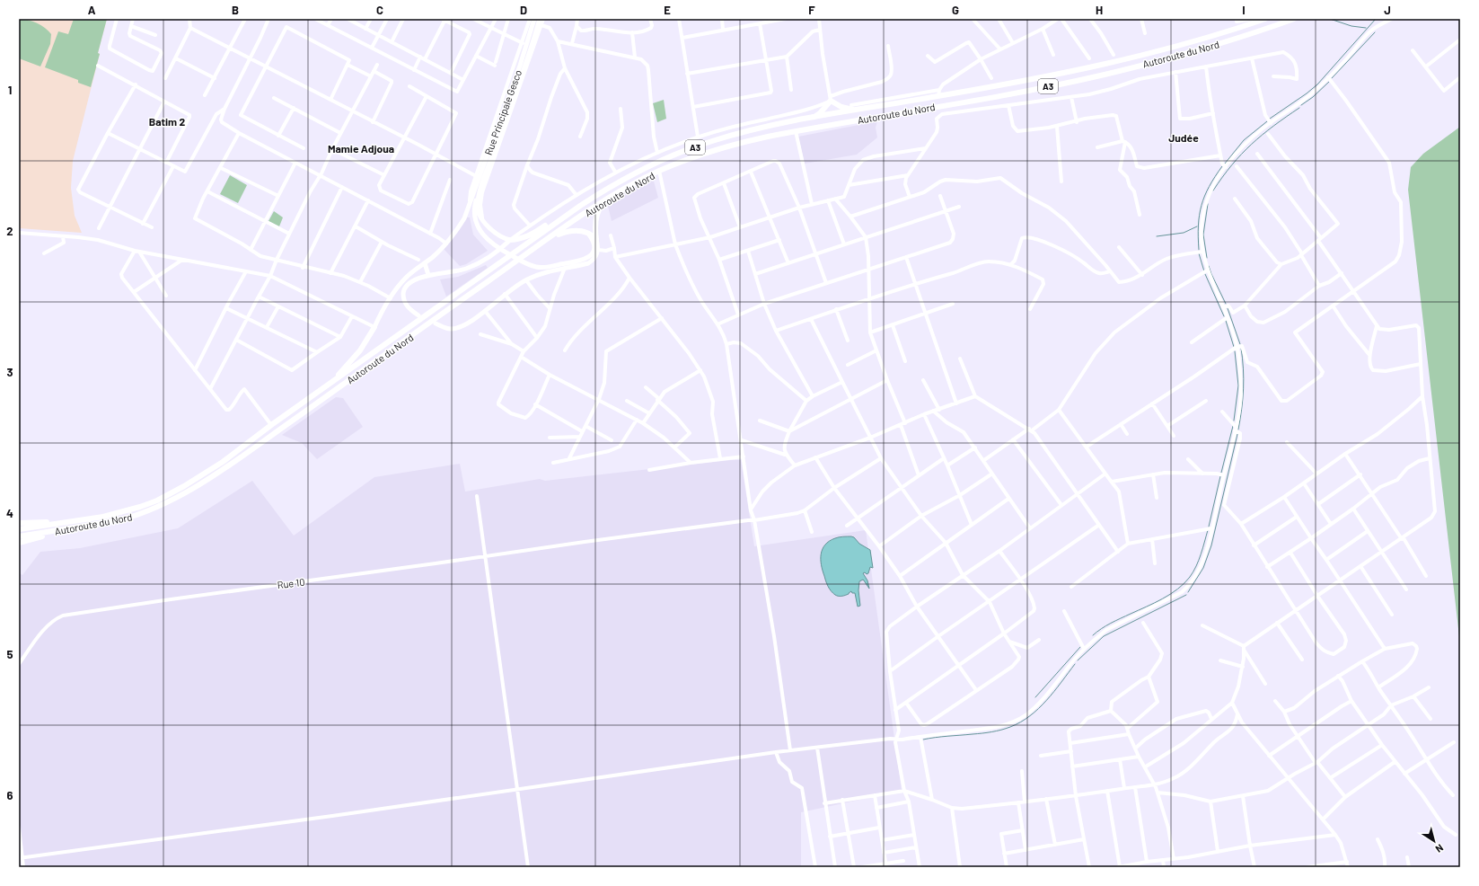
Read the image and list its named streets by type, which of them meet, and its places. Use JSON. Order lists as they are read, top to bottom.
{
  "streets": {
    "highway": ["Autoroute du Nord", "A3"],
    "main road": ["Rue Principale Gesco"],
    "street": ["Rue 10"]
  },
  "districts": ["Batim 2", "Judée", "Mamie Adjoua"],
  "north": "bottom right",
  "grid": {
    "columns": [
      "A",
      "B",
      "C",
      "D",
      "E",
      "F",
      "G",
      "H",
      "I",
      "J"
    ],
    "rows": [
      "1",
      "2",
      "3",
      "4",
      "5",
      "6"
    ]
  }
}
